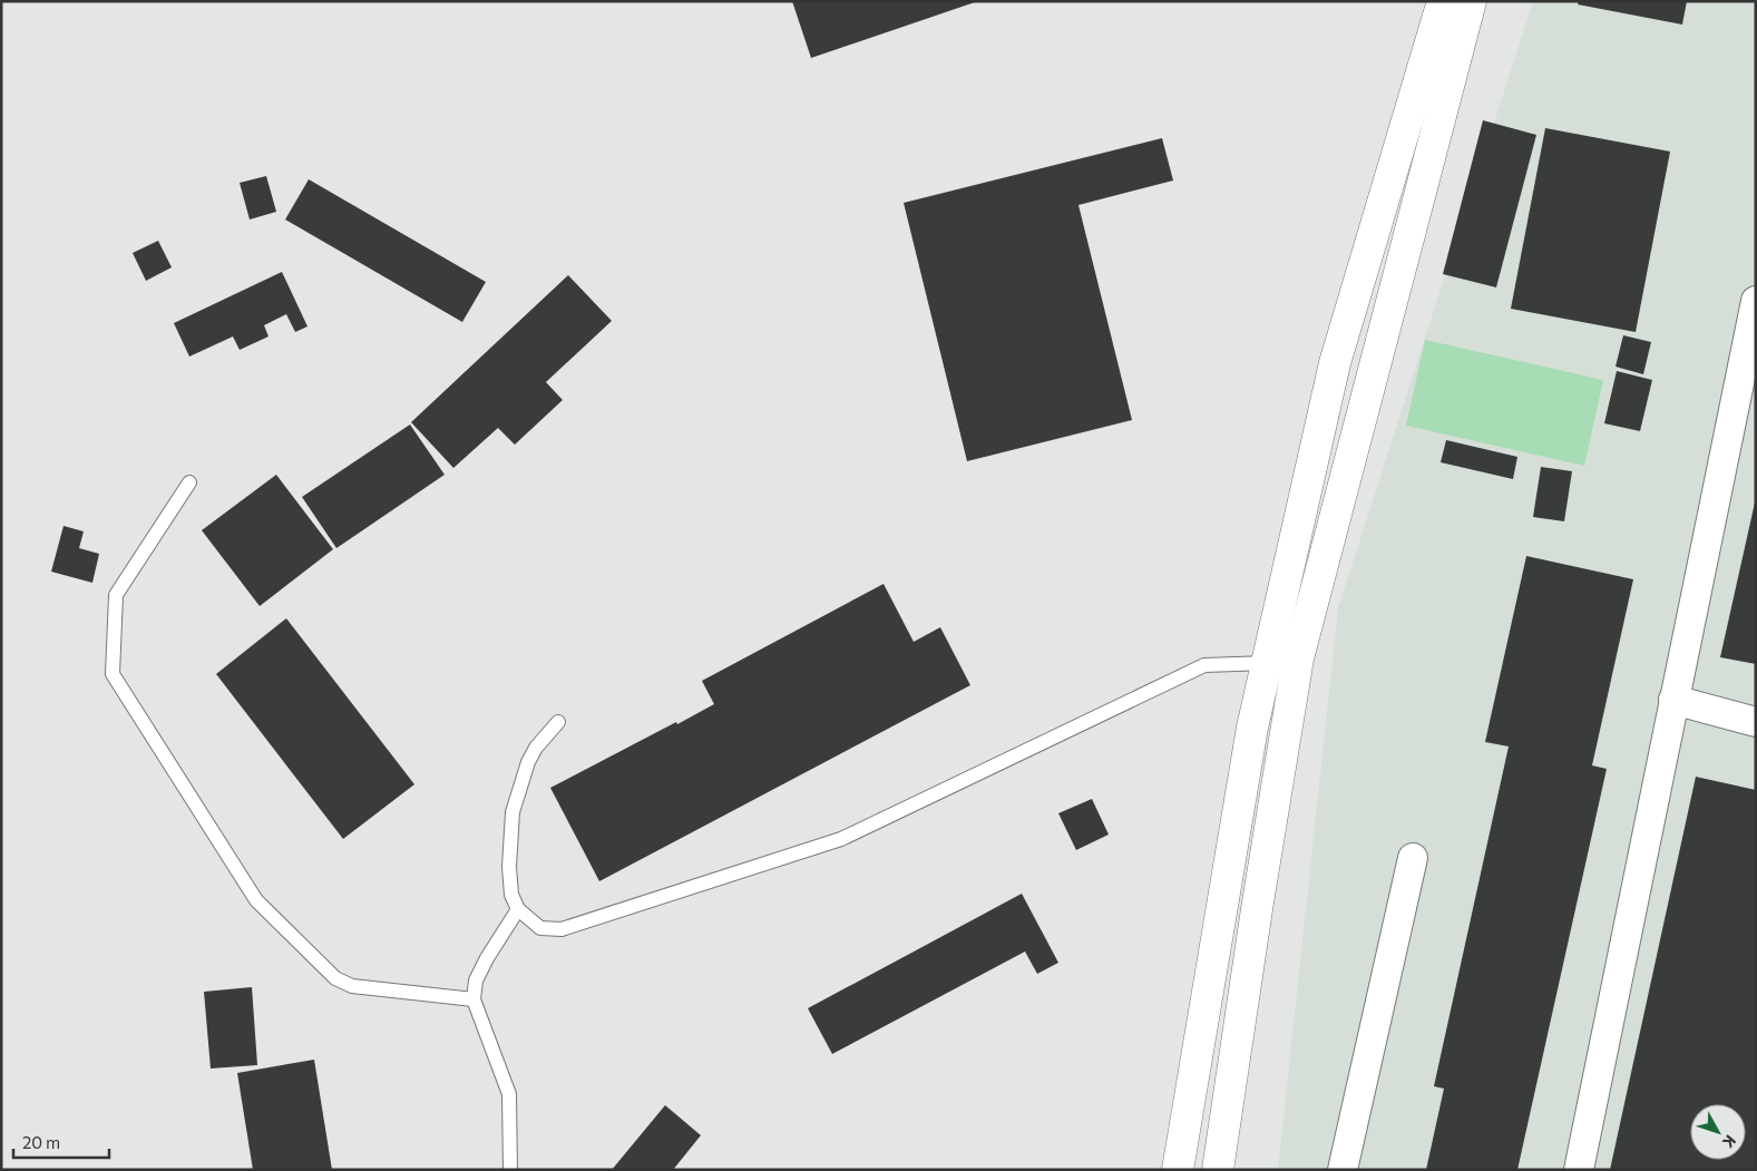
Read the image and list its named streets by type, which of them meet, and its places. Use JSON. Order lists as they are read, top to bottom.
{
  "scale_bar": "20 m",
  "north": "bottom right"
}
